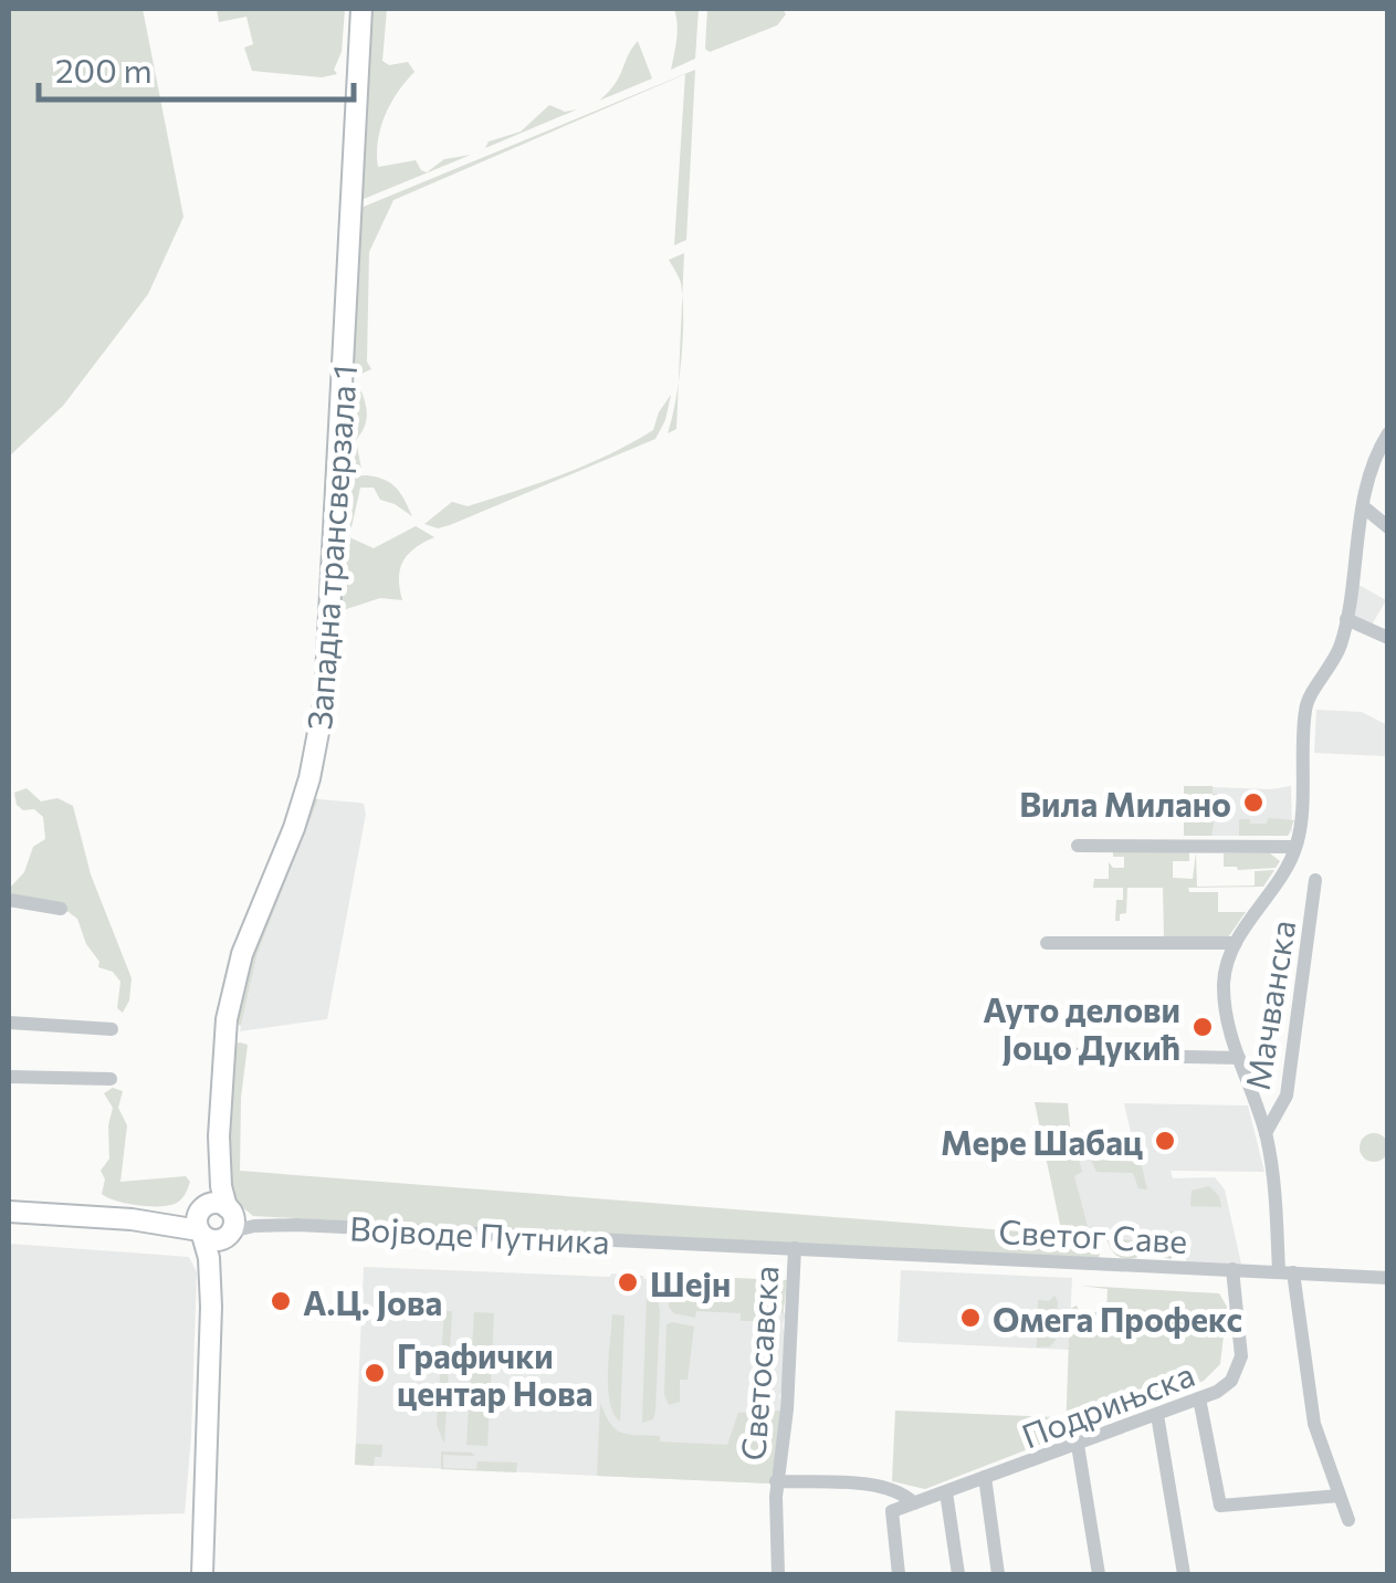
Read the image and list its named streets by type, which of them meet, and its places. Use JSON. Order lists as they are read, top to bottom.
{
  "streets": {
    "main road": ["Западна трансверзала 1", "Војводе Путника"],
    "street": [
      "Мачванска",
      "Светог Саве",
      "Светосавска",
      "Подрињска"
    ]
  },
  "crossings": [
    ["Западна трансверзала 1", "Војводе Путника"],
    ["Војводе Путника", "Светог Саве"],
    ["Војводе Путника", "Светосавска"],
    ["Светог Саве", "Светосавска"],
    ["Светог Саве", "Подрињска"],
    ["Светосавска", "Подрињска"]
  ],
  "places": [
    "Вила Милано",
    "Ауто делови Јоцо Дукић",
    "Мере Шабац",
    "Шејн",
    "А.Ц. Јова",
    "Омега Профекс",
    "Графички центар Нова"
  ],
  "scale_bar": "200 m"
}
